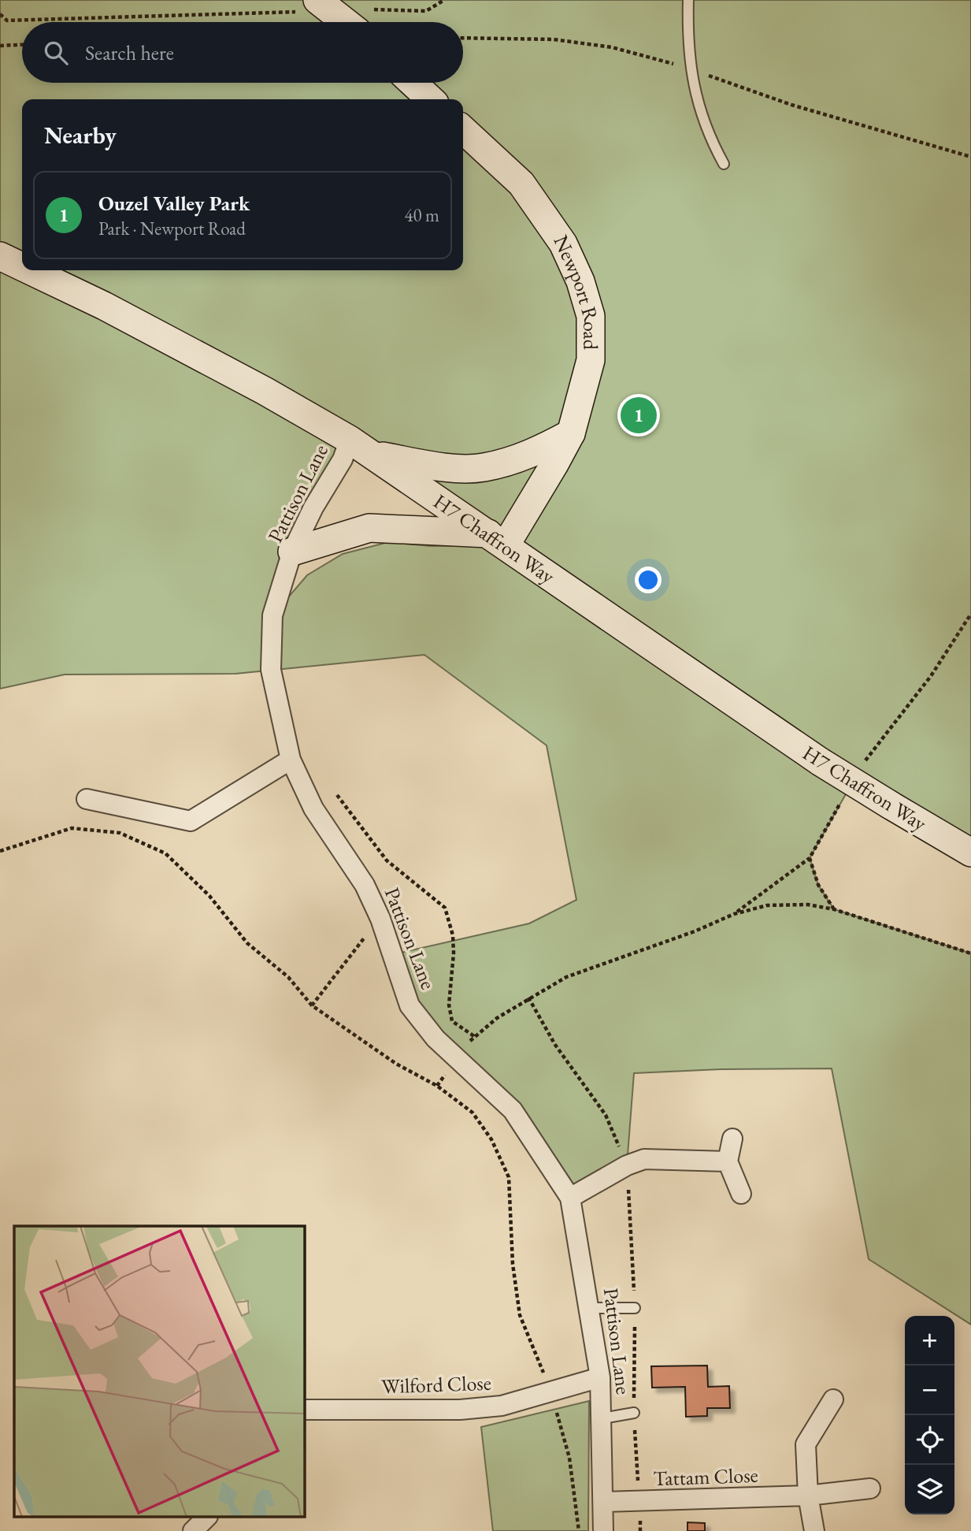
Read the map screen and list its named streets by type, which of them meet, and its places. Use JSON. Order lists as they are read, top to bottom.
{
  "streets": {
    "street": [
      "Newport Road",
      "Pattison Lane",
      "H7 Chaffron Way",
      "Wilford Close",
      "Tattam Close"
    ]
  },
  "crossings": [
    ["Newport Road", "H7 Chaffron Way"],
    ["Pattison Lane", "H7 Chaffron Way"],
    ["Pattison Lane", "Wilford Close"],
    ["Pattison Lane", "Tattam Close"]
  ],
  "page": {
    "search": "Search here",
    "heading": "Nearby",
    "list": [
      {
        "mark": "1",
        "name": "Ouzel Valley Park",
        "note": "Park · Newport Road",
        "value": "40 m"
      }
    ],
    "pins": "1",
    "map_buttons": ["+", "−"]
  }
}
